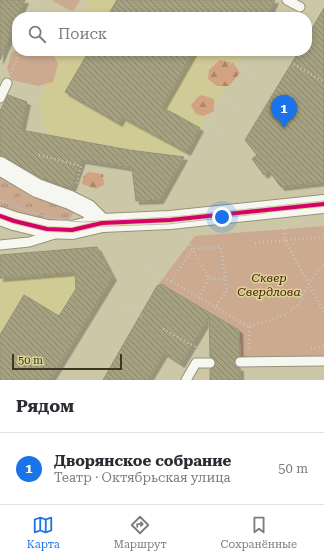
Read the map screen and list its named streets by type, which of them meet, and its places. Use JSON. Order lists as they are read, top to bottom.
{
  "parks": ["Сквер Свердлова"],
  "scale_bar": "50 m",
  "page": {
    "search": "Поиск",
    "pins": "1",
    "scale": "50 m",
    "heading": "Рядом",
    "list": [
      {
        "mark": "1",
        "name": "Дворянское собрание",
        "note": "Театр · Октябрьская улица",
        "value": "50 m"
      }
    ],
    "nav": ["Карта", "Маршрут", "Сохранённые"]
  }
}
